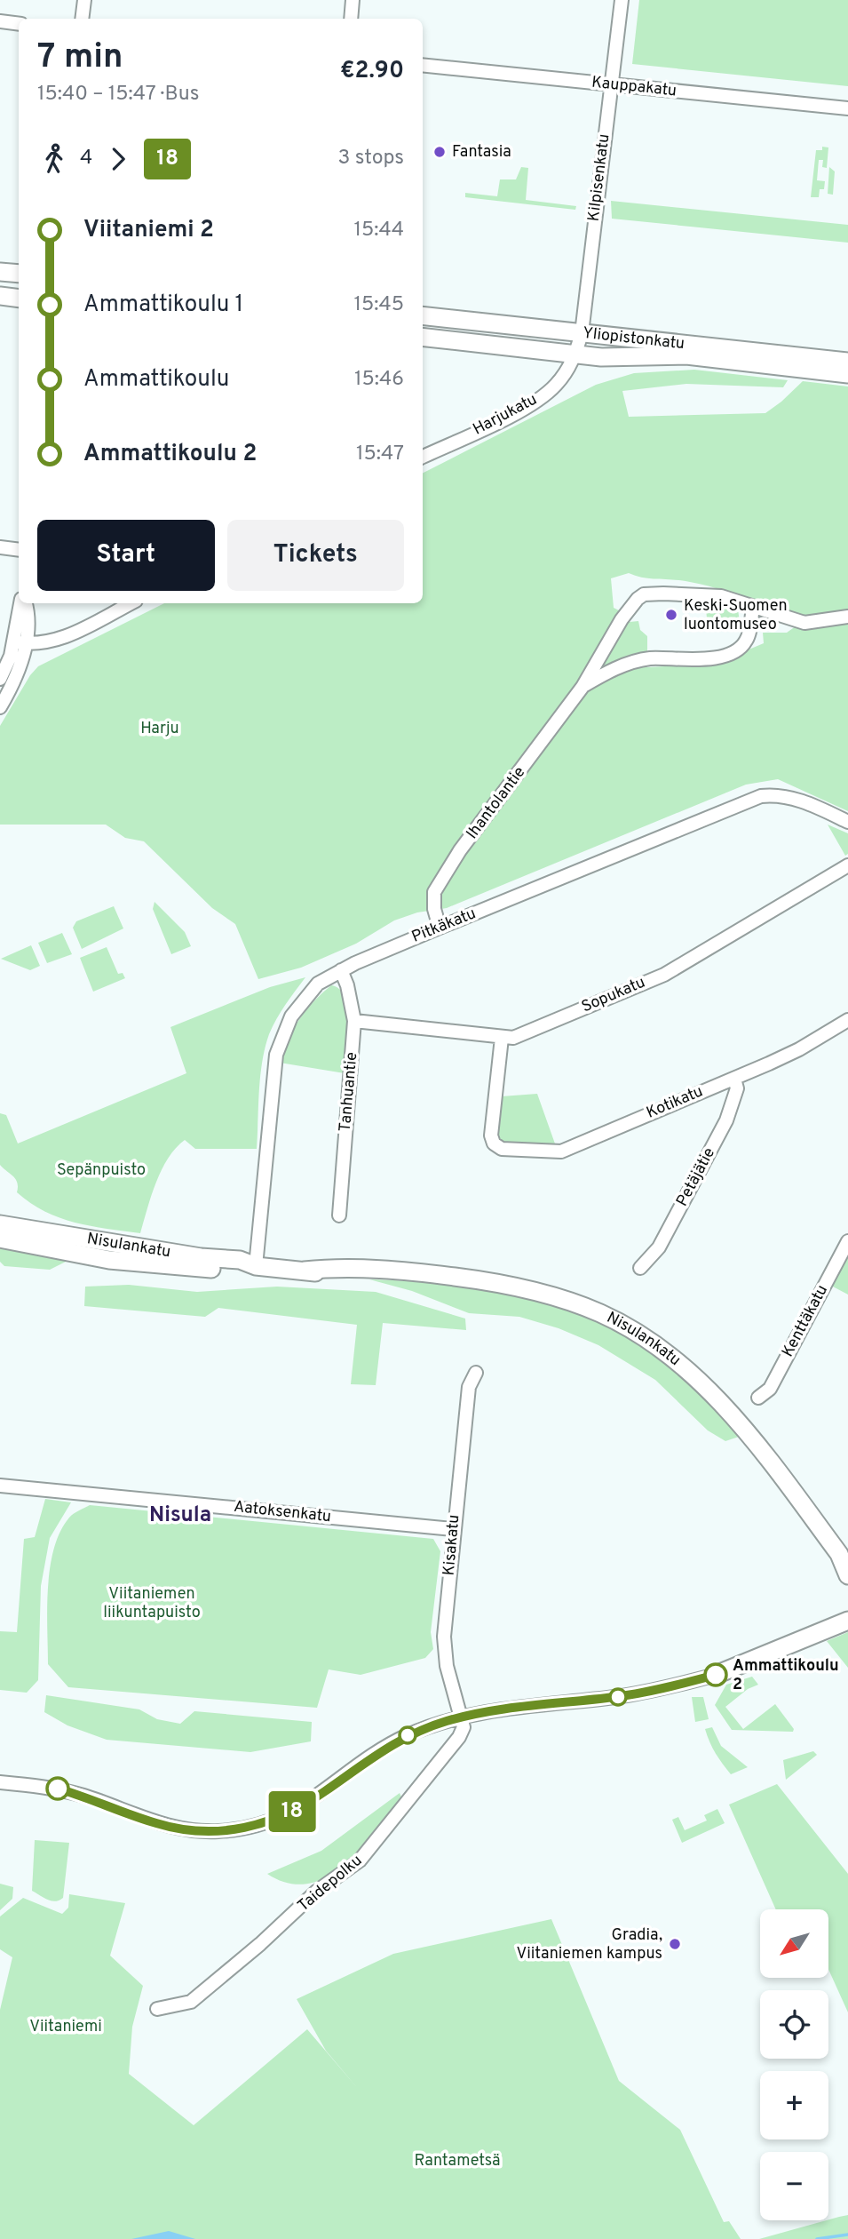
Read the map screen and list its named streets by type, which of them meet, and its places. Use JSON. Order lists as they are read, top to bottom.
{
  "streets": {
    "main road": ["Yliopistonkatu", "Nisulankatu"],
    "street": [
      "Kauppakatu",
      "Kilpisenkatu",
      "Harjukatu",
      "Ihantolantie",
      "Pitkäkatu",
      "Sopukatu",
      "Tanhuantie",
      "Kotikatu",
      "Petäjätie",
      "Kenttäkatu",
      "Aatoksenkatu",
      "Kisakatu",
      "Taidepolku"
    ]
  },
  "crossings": [
    ["Kauppakatu", "Kilpisenkatu"],
    ["Kilpisenkatu", "Yliopistonkatu"],
    ["Kilpisenkatu", "Harjukatu"],
    ["Yliopistonkatu", "Harjukatu"],
    ["Ihantolantie", "Pitkäkatu"],
    ["Pitkäkatu", "Tanhuantie"],
    ["Pitkäkatu", "Nisulankatu"],
    ["Sopukatu", "Tanhuantie"],
    ["Sopukatu", "Kotikatu"],
    ["Kotikatu", "Petäjätie"],
    ["Aatoksenkatu", "Kisakatu"],
    ["Kisakatu", "Taidepolku"]
  ],
  "districts": ["Nisula"],
  "parks": [
    "Harju",
    "Sepänpuisto",
    "Viitaniemen liikuntapuisto",
    "Viitaniemi",
    "Rantametsä"
  ],
  "places": [
    "Fantasia",
    "Keski-Suomen luontomuseo",
    "Ammattikoulu 2",
    "Gradia, Viitaniemen kampus"
  ],
  "lines": ["bus line 18"],
  "north": "bottom left",
  "page": {
    "on_map": "18",
    "heading": ["7 min", "15:40 – 15:47 · Bus", "€2.90"],
    "legs": ["4", "18", "3 stops"],
    "list": [
      {
        "name": "Viitaniemi 2",
        "value": "15:44"
      },
      {
        "name": "Ammattikoulu 1",
        "value": "15:45"
      },
      {
        "name": "Ammattikoulu",
        "value": "15:46"
      },
      {
        "name": "Ammattikoulu 2",
        "value": "15:47"
      }
    ],
    "buttons": ["Start", "Tickets"],
    "map_buttons": ["+", "−"]
  }
}
